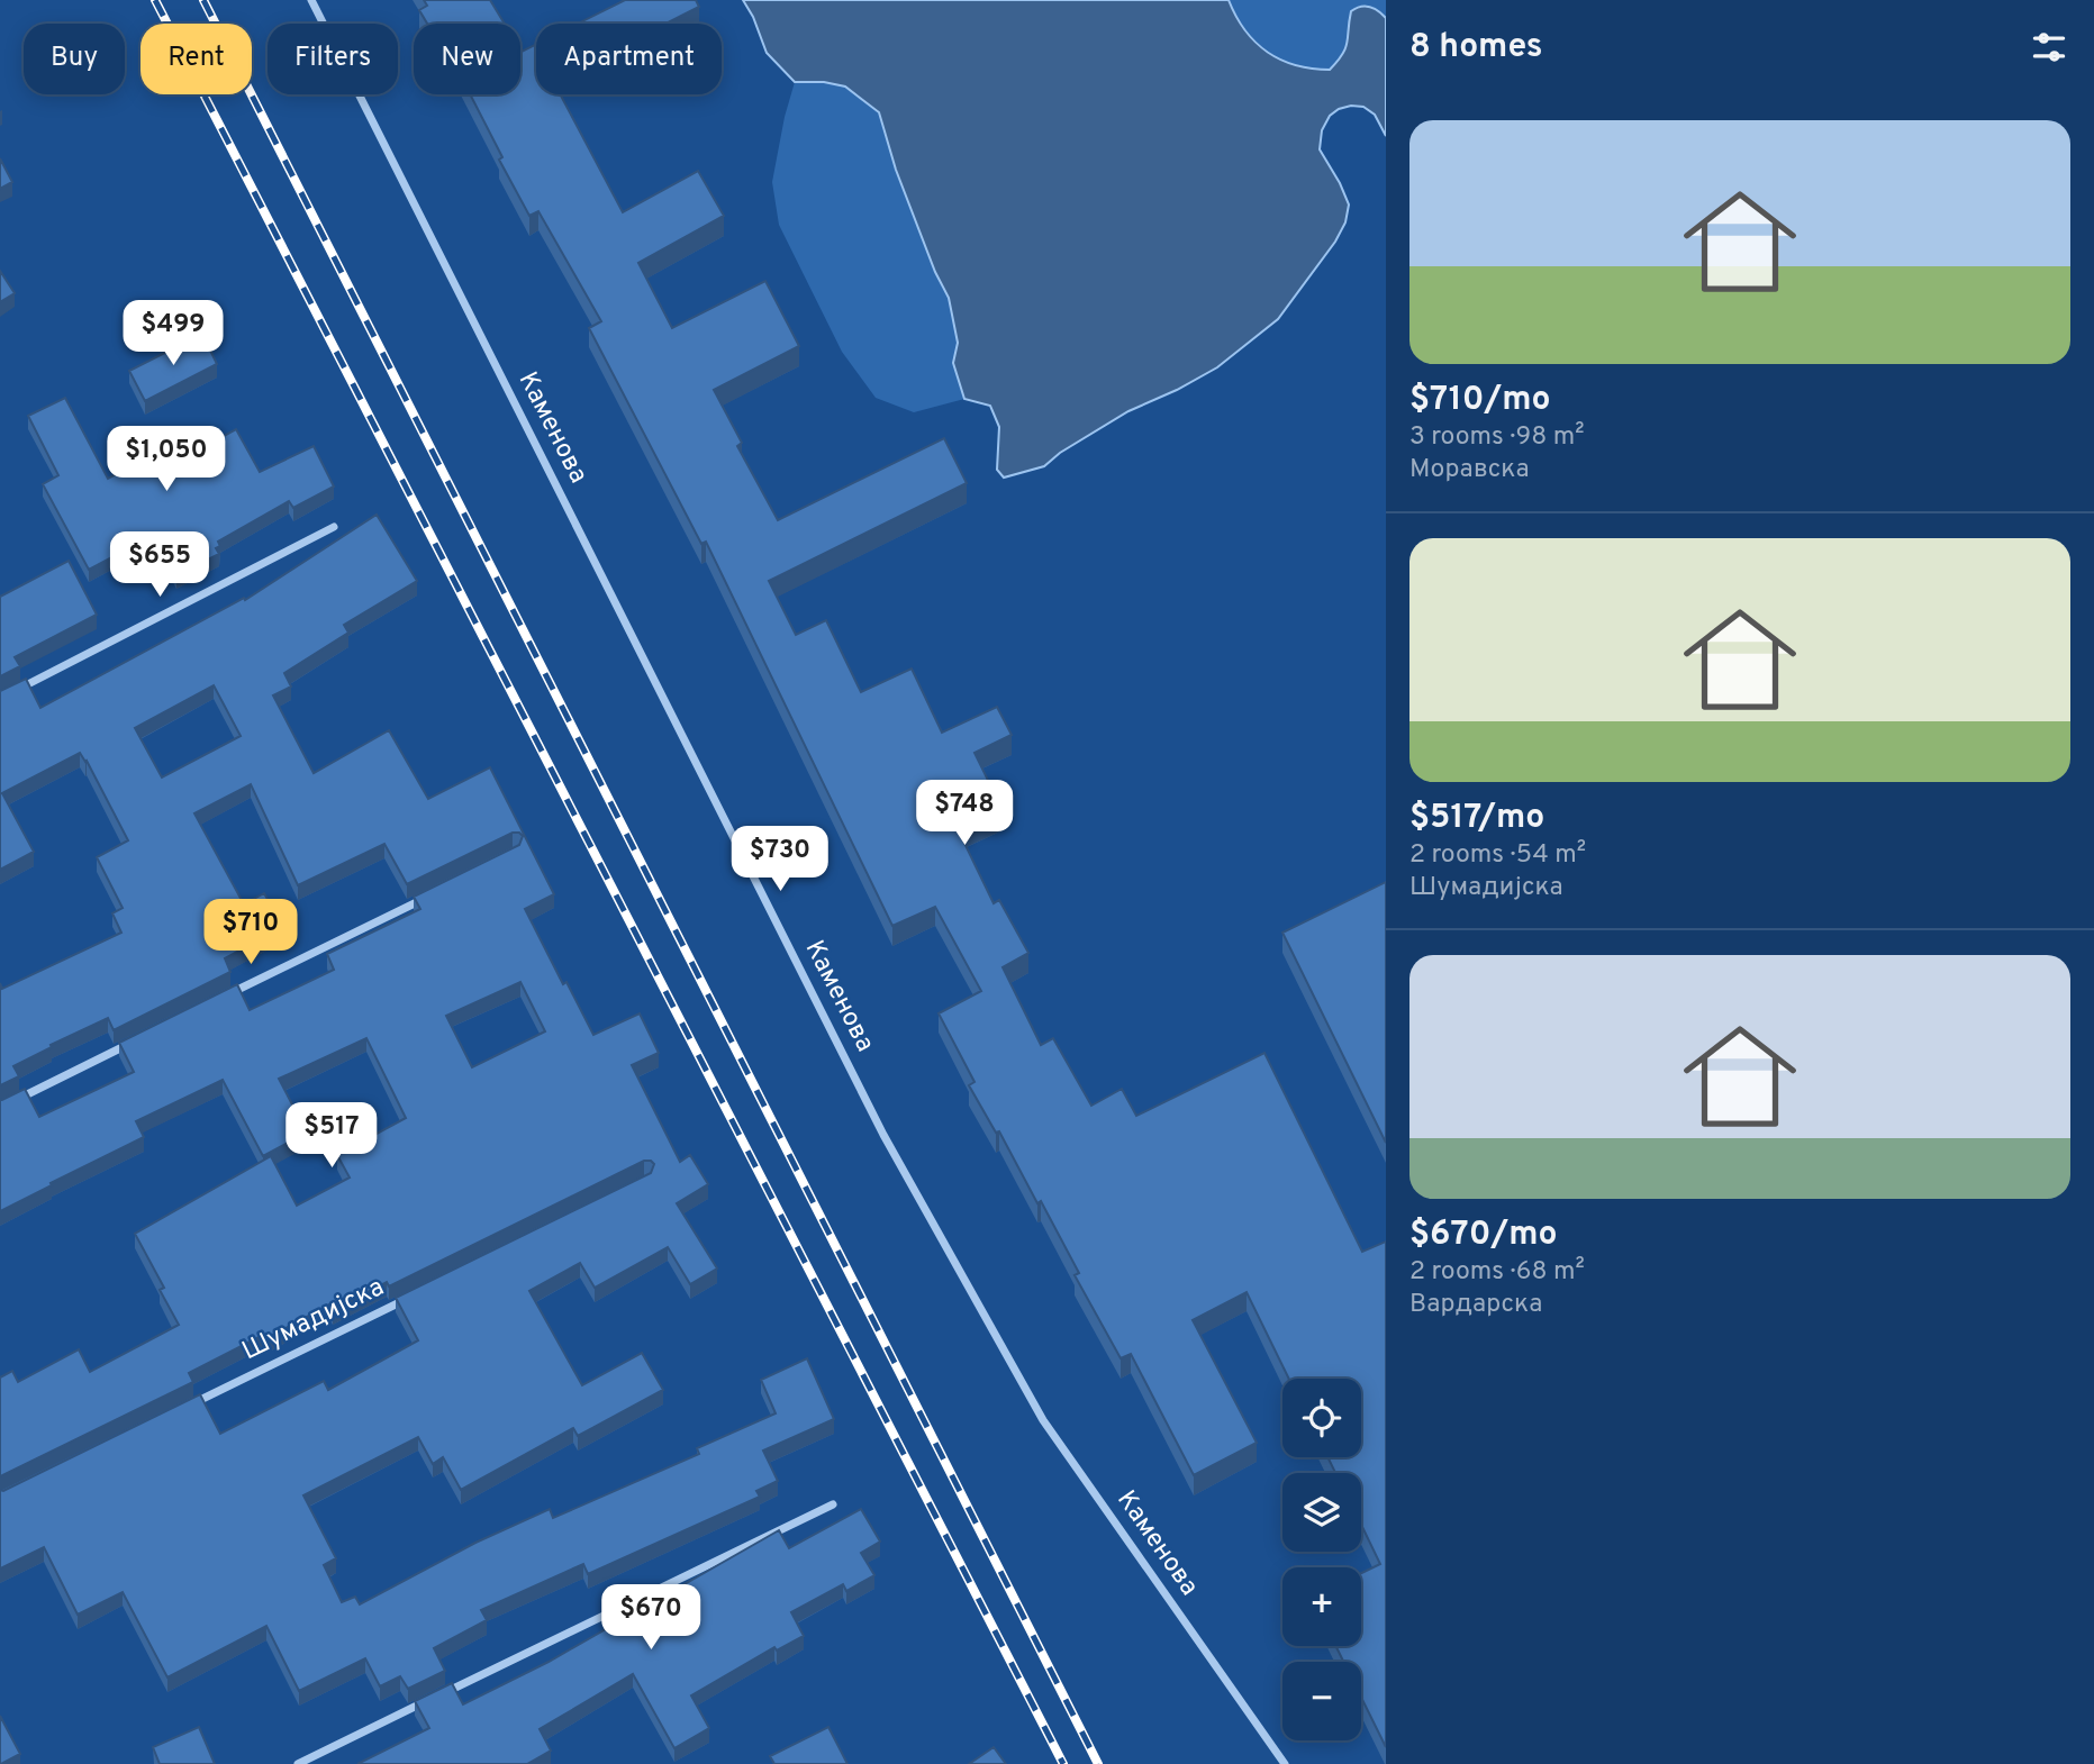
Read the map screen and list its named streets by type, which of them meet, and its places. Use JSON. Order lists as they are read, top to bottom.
{
  "streets": {
    "street": ["Каменова", "Шумадијска"]
  },
  "page": {
    "heading": "8 homes",
    "chip": [
      "Buy",
      "Rent",
      "Filters",
      "New",
      "Apartment"
    ],
    "list": [
      {
        "name": "$710/mo",
        "note": "3 rooms · 98 m² · Моравска"
      },
      {
        "name": "$517/mo",
        "note": "2 rooms · 54 m² · Шумадијска"
      },
      {
        "name": "$670/mo",
        "note": "2 rooms · 68 m² · Вардарска"
      }
    ],
    "price": [
      "$499",
      "$1,050",
      "$655",
      "$748",
      "$730",
      "$710",
      "$517",
      "$670"
    ],
    "map_buttons": ["+", "−"]
  }
}
